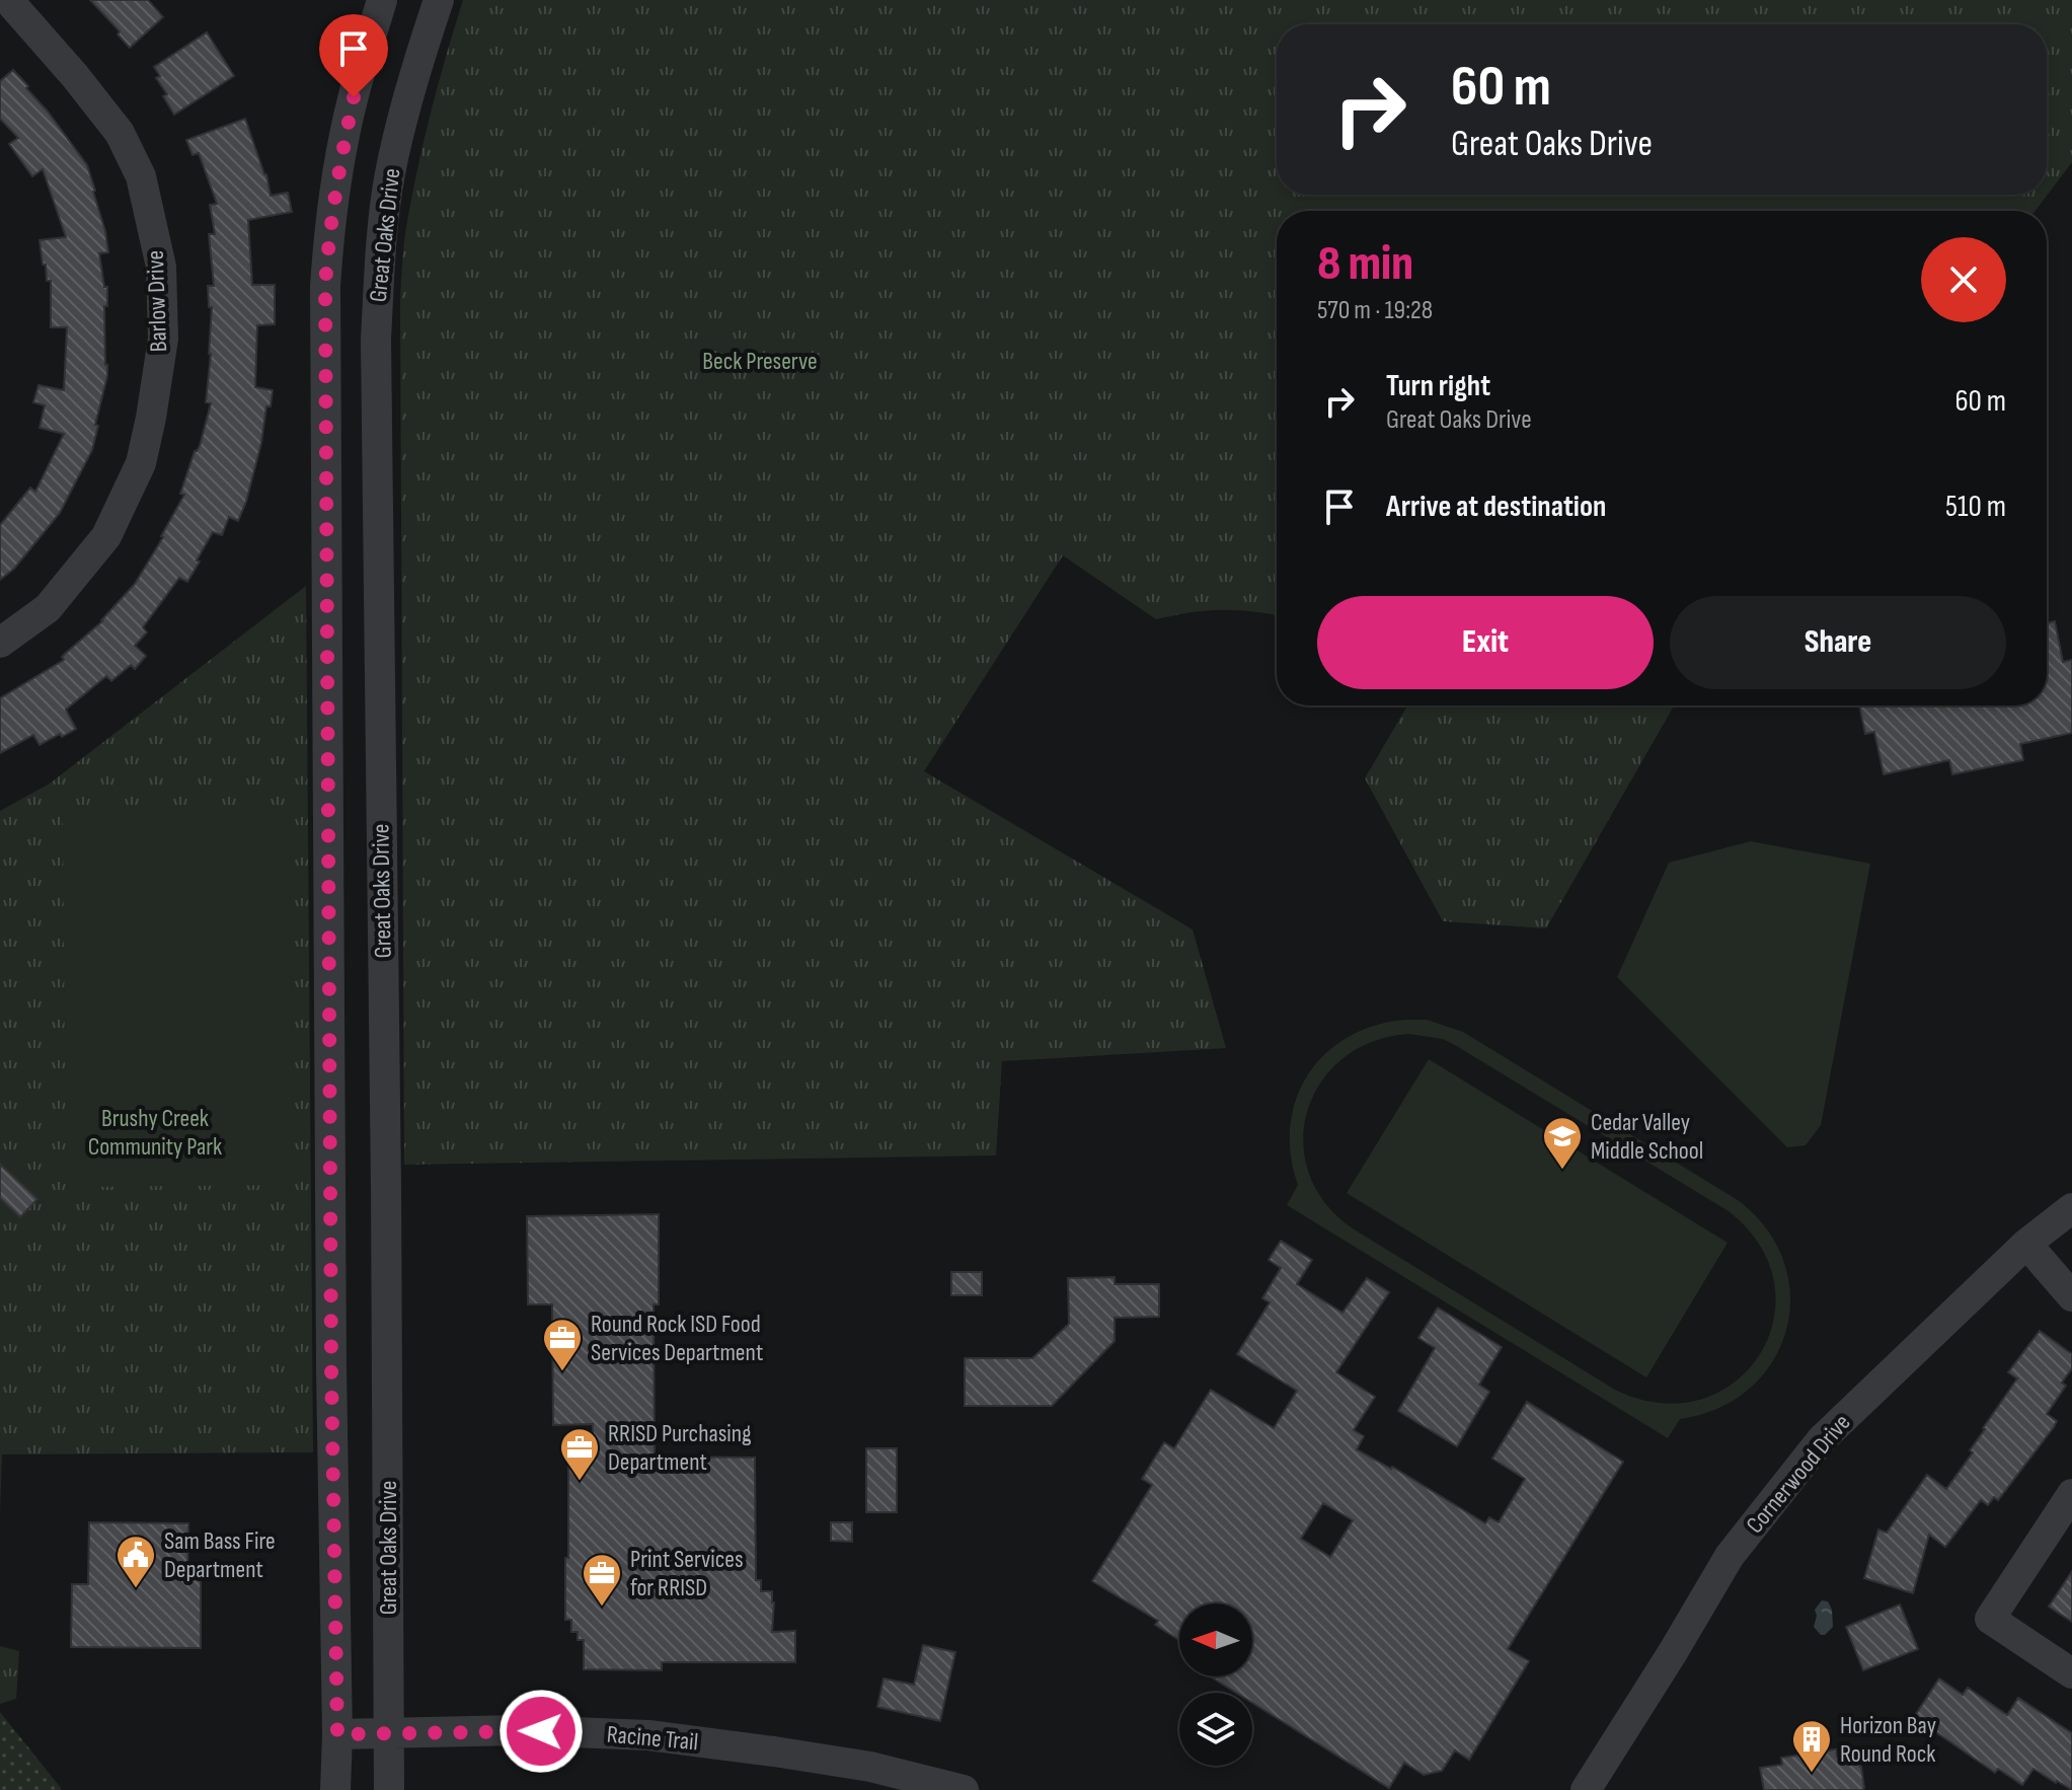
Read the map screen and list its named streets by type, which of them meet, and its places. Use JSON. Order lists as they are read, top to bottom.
{
  "streets": {
    "street": [
      "Great Oaks Drive",
      "Barlow Drive",
      "Cornerwood Drive",
      "Racine Trail"
    ]
  },
  "crossings": [
    ["Great Oaks Drive", "Racine Trail"]
  ],
  "parks": ["Beck Preserve", "Brushy Creek Community Park"],
  "places": {
    "school or university": ["Cedar Valley Middle School"],
    "office": ["Round Rock ISD Food Services Department", "RRISD Purchasing Department", "Print Services for RRISD"],
    "public building": ["Sam Bass Fire Department"],
    "building": ["Horizon Bay Round Rock"]
  },
  "north": "left",
  "page": {
    "turn": ["60 m", "Great Oaks Drive"],
    "heading": ["8 min", "570 m · 19:28"],
    "list": [
      {
        "name": "Turn right",
        "note": "Great Oaks Drive",
        "value": "60 m"
      },
      {
        "name": "Arrive at destination",
        "value": "510 m"
      }
    ],
    "buttons": ["Exit", "Share"]
  }
}
